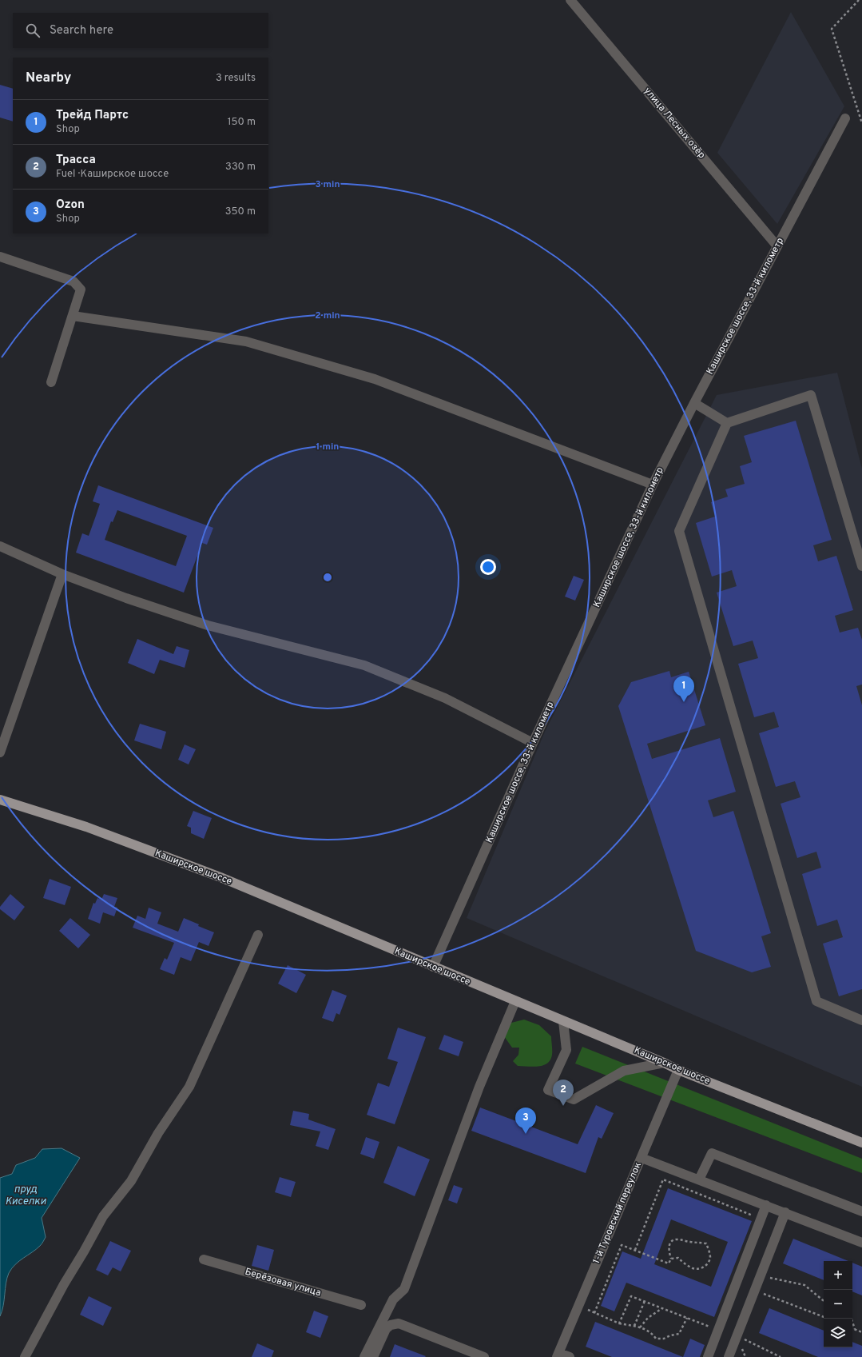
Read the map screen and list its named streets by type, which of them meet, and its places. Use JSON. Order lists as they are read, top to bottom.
{
  "streets": {
    "main road": ["Каширское шоссе"],
    "street": [
      "улица Лесных озёр",
      "Каширское шоссе, 33-й километр",
      "1-й Туровский переулок",
      "Берёзовая улица"
    ]
  },
  "crossings": [
    ["улица Лесных озёр", "Каширское шоссе, 33-й километр"],
    ["Каширское шоссе, 33-й километр", "Каширское шоссе"],
    ["Каширское шоссе", "1-й Туровский переулок"]
  ],
  "water": ["пруд Киселки"],
  "page": {
    "search": "Search here",
    "heading": ["Nearby", "3 results"],
    "list": [
      {
        "mark": "1",
        "name": "Трейд Партс",
        "note": "Shop",
        "value": "150 m"
      },
      {
        "mark": "2",
        "name": "Трасса",
        "note": "Fuel · Каширское шоссе",
        "value": "330 m"
      },
      {
        "mark": "3",
        "name": "Ozon",
        "note": "Shop",
        "value": "350 m"
      }
    ],
    "pins": ["1", "2", "3"],
    "map_buttons": ["+", "−"]
  },
  "rings": ["3 min", "2 min", "1 min"]
}
